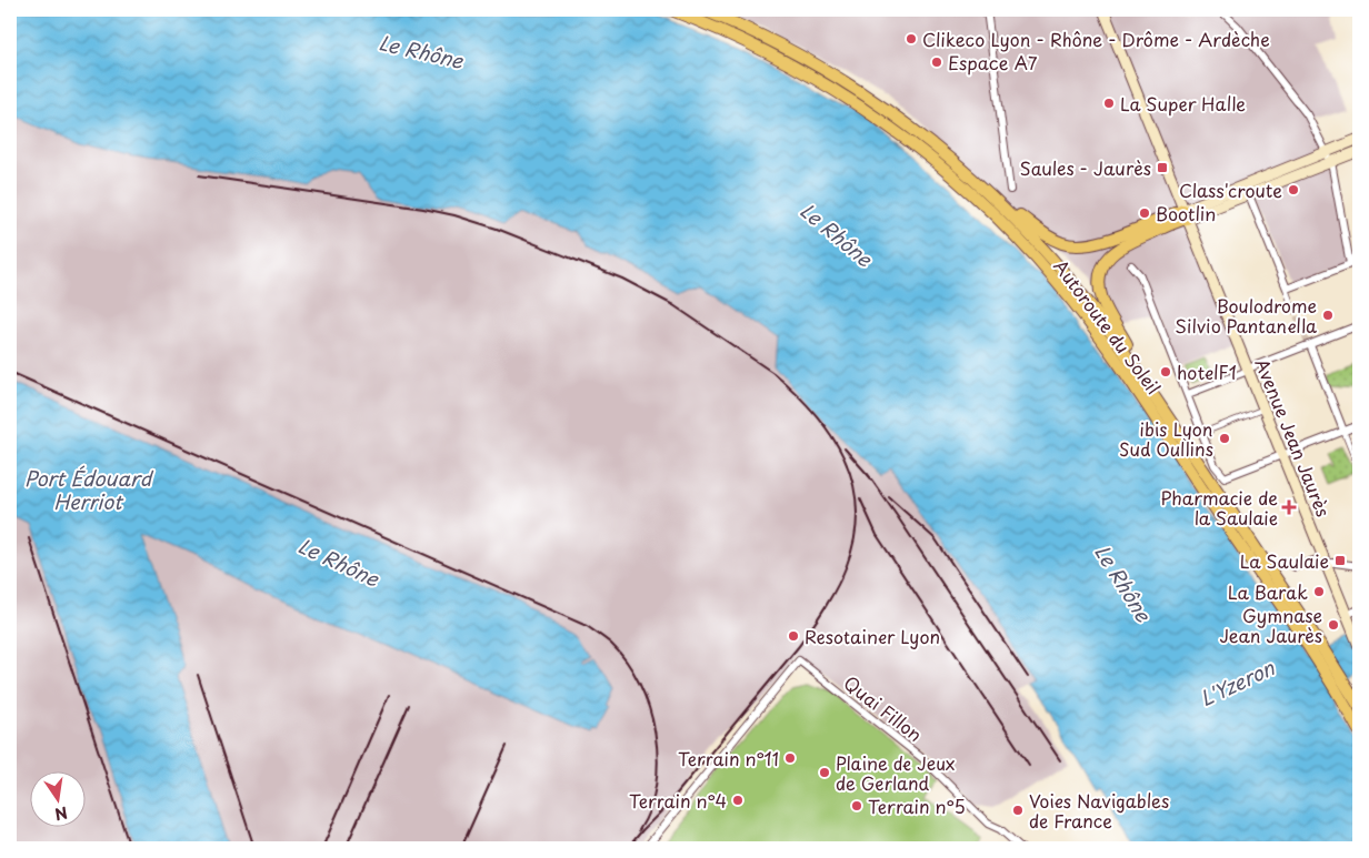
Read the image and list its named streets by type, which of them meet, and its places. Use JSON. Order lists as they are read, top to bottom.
{
  "streets": {
    "highway": ["Autoroute du Soleil"],
    "main road": ["Avenue Jean Jaurès"],
    "street": ["Quai Fillon"]
  },
  "water": ["Le Rhône", "Port Édouard Herriot", "L'Yzeron"],
  "places": {
    "other": [
      "Clikeco Lyon - Rhône - Drôme - Ardèche",
      "Espace A7",
      "La Super Halle",
      "Class'croute",
      "Bootlin",
      "Boulodrome Silvio Pantanella",
      "hotelF1",
      "ibis Lyon Sud Oullins",
      "La Barak",
      "Gymnase Jean Jaurès",
      "Resotainer Lyon",
      "Terrain n°11",
      "Plaine de Jeux de Gerland",
      "Terrain n°4",
      "Terrain n°5",
      "Voies Navigables de France"
    ],
    "transit": ["Saules - Jaurès", "La Saulaie"],
    "health": ["Pharmacie de la Saulaie"]
  },
  "north": "bottom"
}
